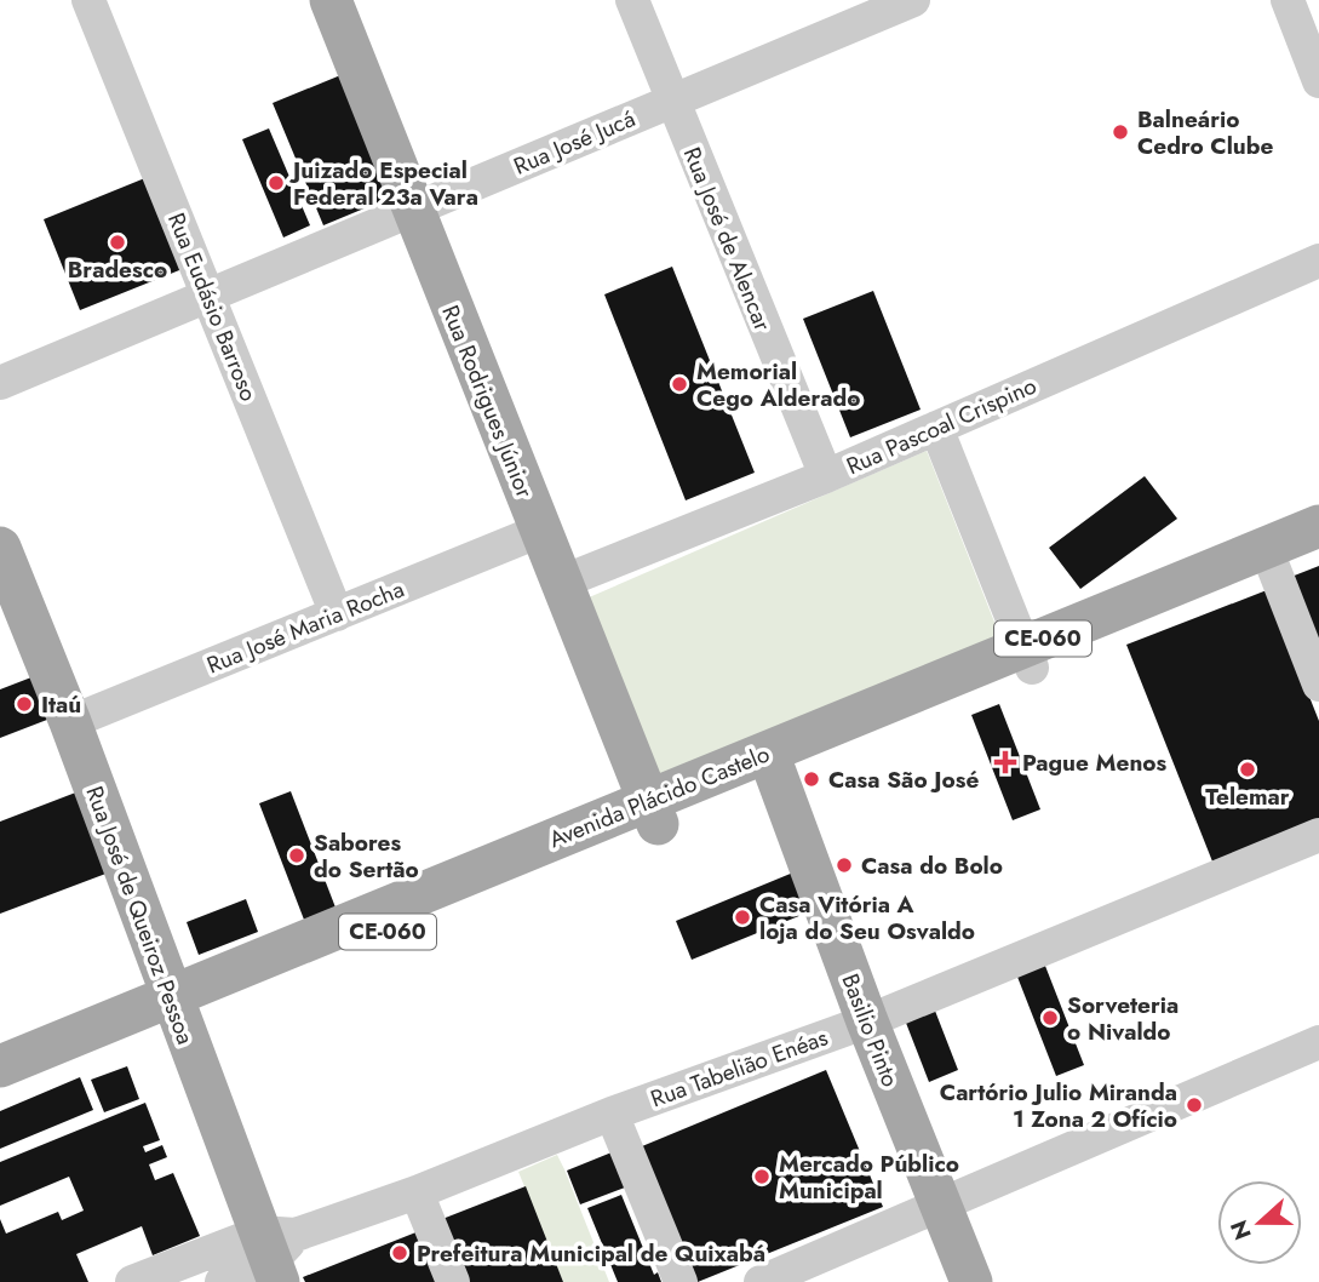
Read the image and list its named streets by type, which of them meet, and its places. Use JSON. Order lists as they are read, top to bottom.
{
  "streets": {
    "main road": [
      "Rua Rodrigues Júnior",
      "CE-060",
      "Avenida Plácido Castelo",
      "Rua José de Queiroz Pessoa",
      "Basilio Pinto"
    ],
    "street": [
      "Rua José Jucá",
      "Rua José de Alencar",
      "Rua Eudásio Barroso",
      "Rua Pascoal Crispino",
      "Rua José Maria Rocha",
      "Rua Tabelião Enéas"
    ]
  },
  "crossings": [
    ["Rua José Jucá", "Rua José de Alencar"],
    ["Rua José Jucá", "Rua Eudásio Barroso"],
    ["Rua José Jucá", "Rua Rodrigues Júnior"],
    ["Rua José de Alencar", "Rua Pascoal Crispino"],
    ["Rua Eudásio Barroso", "Rua José Maria Rocha"],
    ["Rua Rodrigues Júnior", "Rua Pascoal Crispino"],
    ["Rua Rodrigues Júnior", "Rua José Maria Rocha"],
    ["Rua Rodrigues Júnior", "Avenida Plácido Castelo"],
    ["Rua José Maria Rocha", "Rua José de Queiroz Pessoa"],
    ["Avenida Plácido Castelo", "Rua José de Queiroz Pessoa"],
    ["Avenida Plácido Castelo", "Basilio Pinto"],
    ["Rua José de Queiroz Pessoa", "Rua Tabelião Enéas"],
    ["Basilio Pinto", "Rua Tabelião Enéas"]
  ],
  "places": {
    "other": [
      "Balneário Cedro Clube",
      "Juizado Especial Federal 23a Vara",
      "Bradesco",
      "Memorial Cego Alderado",
      "Itaú",
      "Telemar",
      "Casa São José",
      "Sabores do Sertão",
      "Casa do Bolo",
      "Casa Vitória A loja do Seu Osvaldo",
      "Sorveteria o Nivaldo",
      "Cartório Julio Miranda 1 Zona 2 Ofício",
      "Mercado Público Municipal",
      "Prefeitura Municipal de Quixabá"
    ],
    "health": ["Pague Menos"]
  },
  "north": "left"
}
